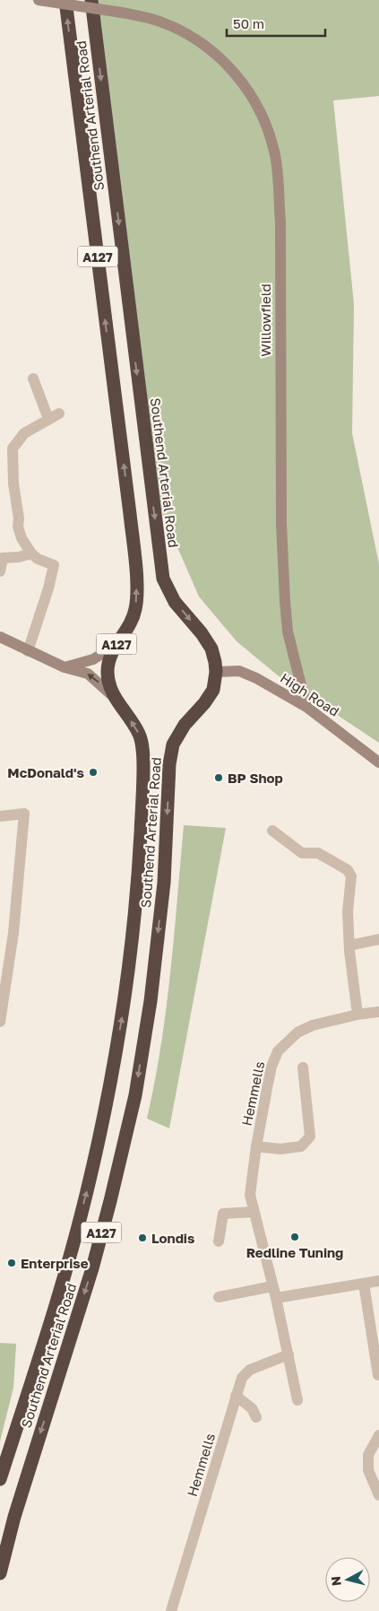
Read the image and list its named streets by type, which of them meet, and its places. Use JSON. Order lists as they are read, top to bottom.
{
  "streets": {
    "highway": ["Southend Arterial Road", "A127"],
    "street": ["Willowfield", "High Road", "Hemmells"]
  },
  "crossings": [
    ["Southend Arterial Road", "High Road"],
    ["Willowfield", "High Road"]
  ],
  "places": [
    "McDonald's",
    "BP Shop",
    "Redline Tuning",
    "Londis",
    "Enterprise"
  ],
  "scale_bar": "50 m",
  "north": "left"
}
